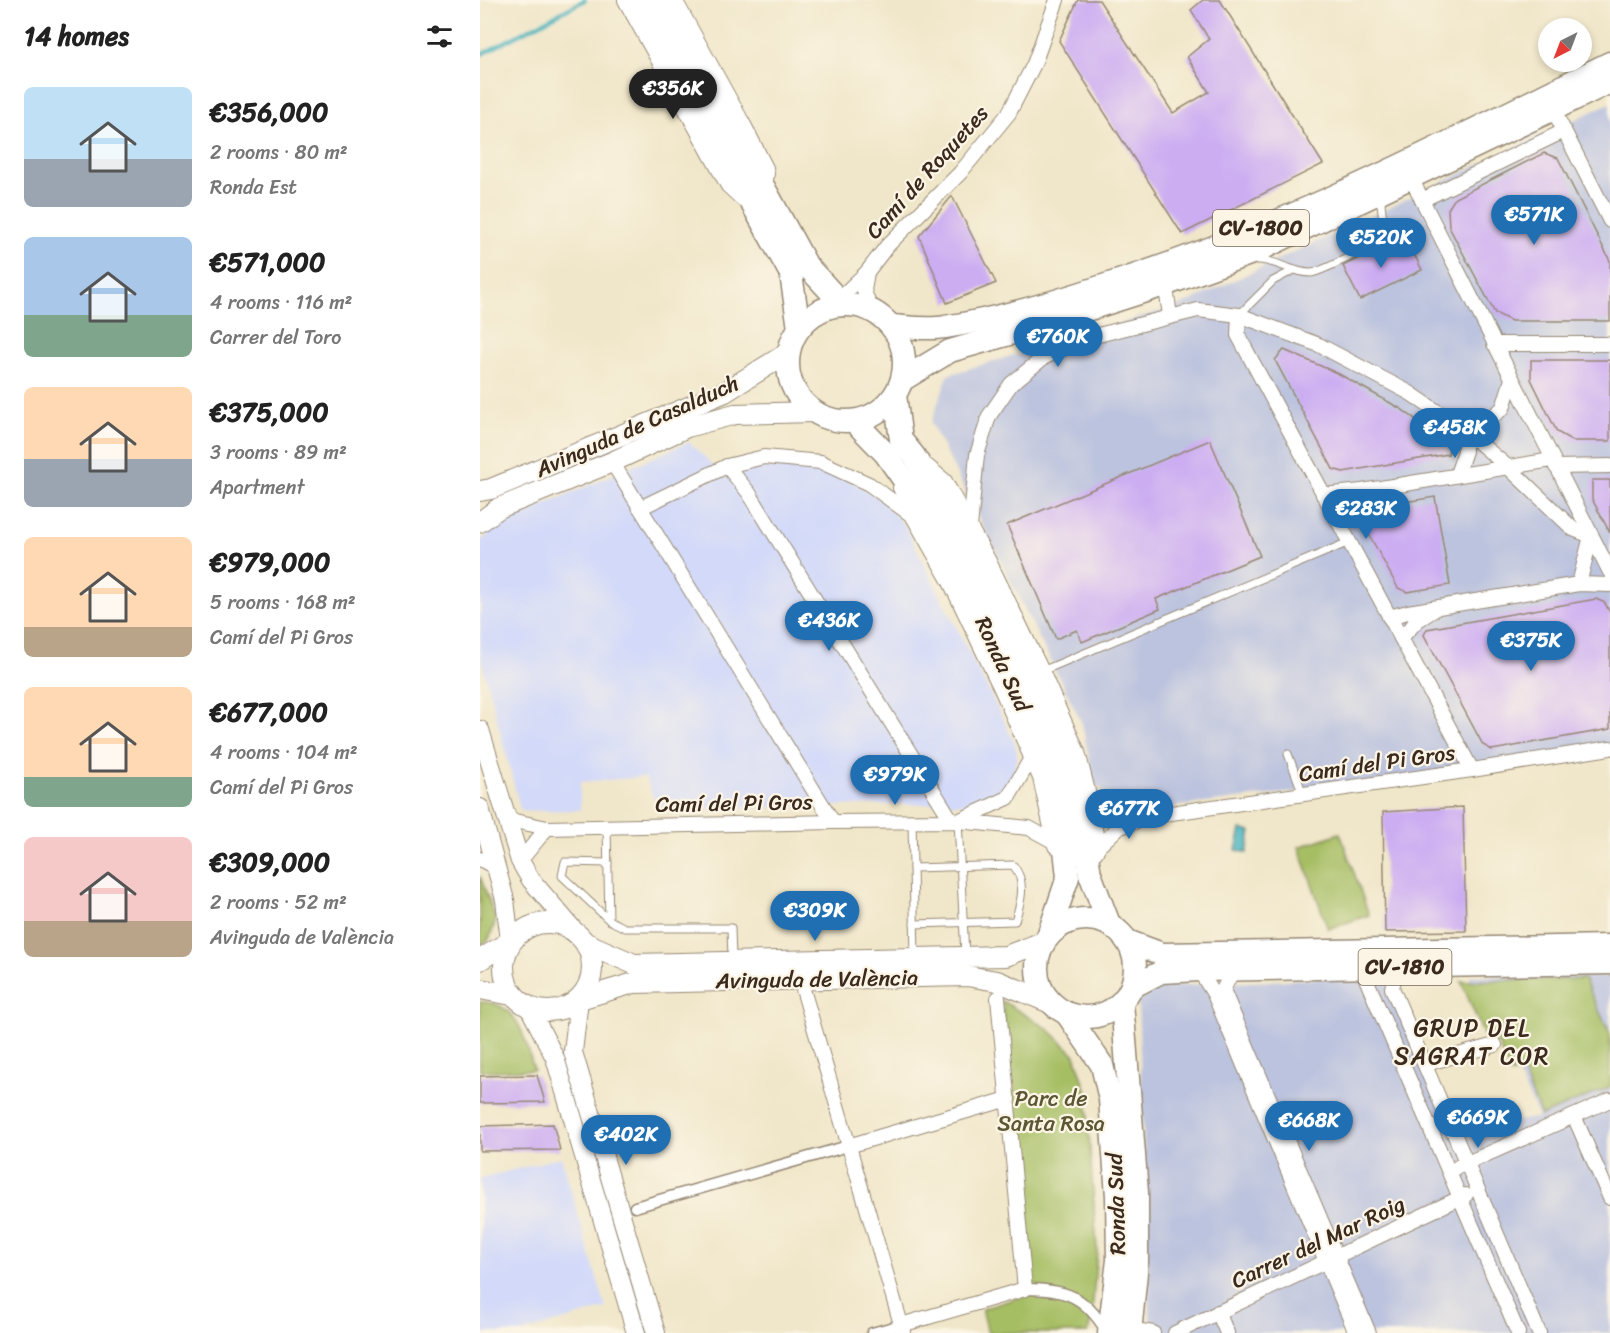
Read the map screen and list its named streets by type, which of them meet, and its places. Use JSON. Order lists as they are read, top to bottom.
{
  "streets": {
    "main road": [
      "CV-1800",
      "Avinguda de Casalduch",
      "Ronda Sud",
      "CV-1810",
      "Avinguda de València"
    ],
    "street": ["Camí de Roquetes", "Camí del Pi Gros", "Carrer del Mar Roig"]
  },
  "crossings": [
    ["Camí de Roquetes", "CV-1800"],
    ["Camí de Roquetes", "Avinguda de Casalduch"],
    ["Camí de Roquetes", "Ronda Sud"],
    ["CV-1800", "Avinguda de Casalduch"],
    ["CV-1800", "Ronda Sud"],
    ["Avinguda de Casalduch", "Ronda Sud"],
    ["Ronda Sud", "Camí del Pi Gros"],
    ["Ronda Sud", "CV-1810"],
    ["Ronda Sud", "Avinguda de València"],
    ["CV-1810", "Avinguda de València"]
  ],
  "districts": ["GRUP DEL SAGRAT COR"],
  "parks": ["Parc de Santa Rosa"],
  "north": "bottom left",
  "page": {
    "heading": "14 homes",
    "price": [
      "€356K",
      "€571K",
      "€520K",
      "€760K",
      "€458K",
      "€283K",
      "€436K",
      "€375K",
      "€979K",
      "€677K",
      "€309K",
      "€669K",
      "€668K",
      "€402K"
    ],
    "list": [
      {
        "name": "€356,000",
        "note": "2 rooms · 80 m² · Ronda Est"
      },
      {
        "name": "€571,000",
        "note": "4 rooms · 116 m² · Carrer del Toro"
      },
      {
        "name": "€375,000",
        "note": "3 rooms · 89 m² · Apartment"
      },
      {
        "name": "€979,000",
        "note": "5 rooms · 168 m² · Camí del Pi Gros"
      },
      {
        "name": "€677,000",
        "note": "4 rooms · 104 m² · Camí del Pi Gros"
      },
      {
        "name": "€309,000",
        "note": "2 rooms · 52 m² · Avinguda de València"
      }
    ]
  }
}
